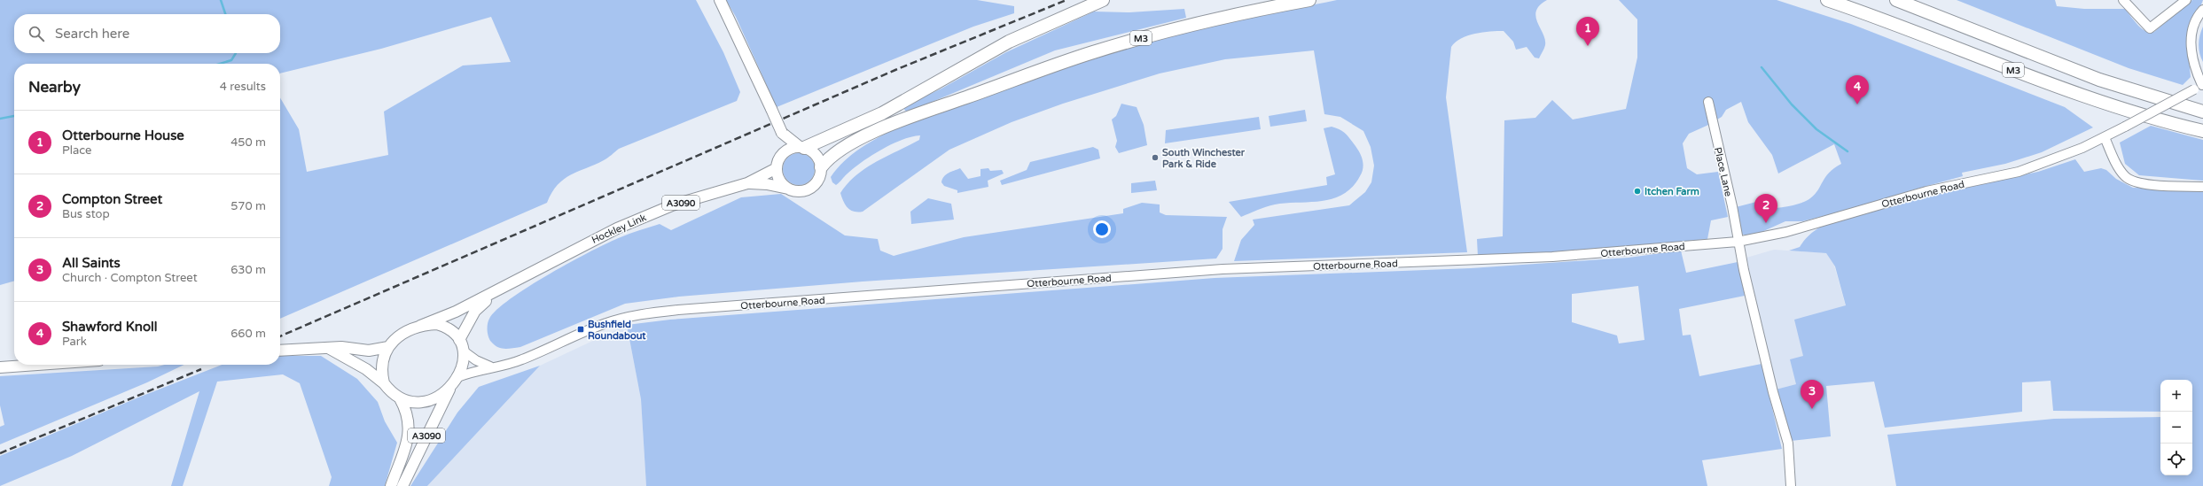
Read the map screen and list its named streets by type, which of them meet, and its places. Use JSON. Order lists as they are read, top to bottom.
{
  "streets": {
    "highway": ["M3"],
    "main road": ["A3090", "Hockley Link"],
    "street": ["Place Lane", "Otterbourne Road"]
  },
  "crossings": [
    ["M3", "Hockley Link"],
    ["Place Lane", "Otterbourne Road"],
    ["Otterbourne Road", "A3090"],
    ["Otterbourne Road", "Hockley Link"],
    ["A3090", "Hockley Link"]
  ],
  "places": {
    "other": ["South Winchester Park & Ride", "Itchen Farm"],
    "transit": ["Bushfield Roundabout"]
  },
  "page": {
    "search": "Search here",
    "pins": [
      "1",
      "4",
      "2",
      "3"
    ],
    "heading": ["Nearby", "4 results"],
    "list": [
      {
        "mark": "1",
        "name": "Otterbourne House",
        "note": "Place",
        "value": "450 m"
      },
      {
        "mark": "2",
        "name": "Compton Street",
        "note": "Bus stop",
        "value": "570 m"
      },
      {
        "mark": "3",
        "name": "All Saints",
        "note": "Church · Compton Street",
        "value": "630 m"
      },
      {
        "mark": "4",
        "name": "Shawford Knoll",
        "note": "Park",
        "value": "660 m"
      }
    ],
    "map_buttons": ["+", "−"]
  }
}
